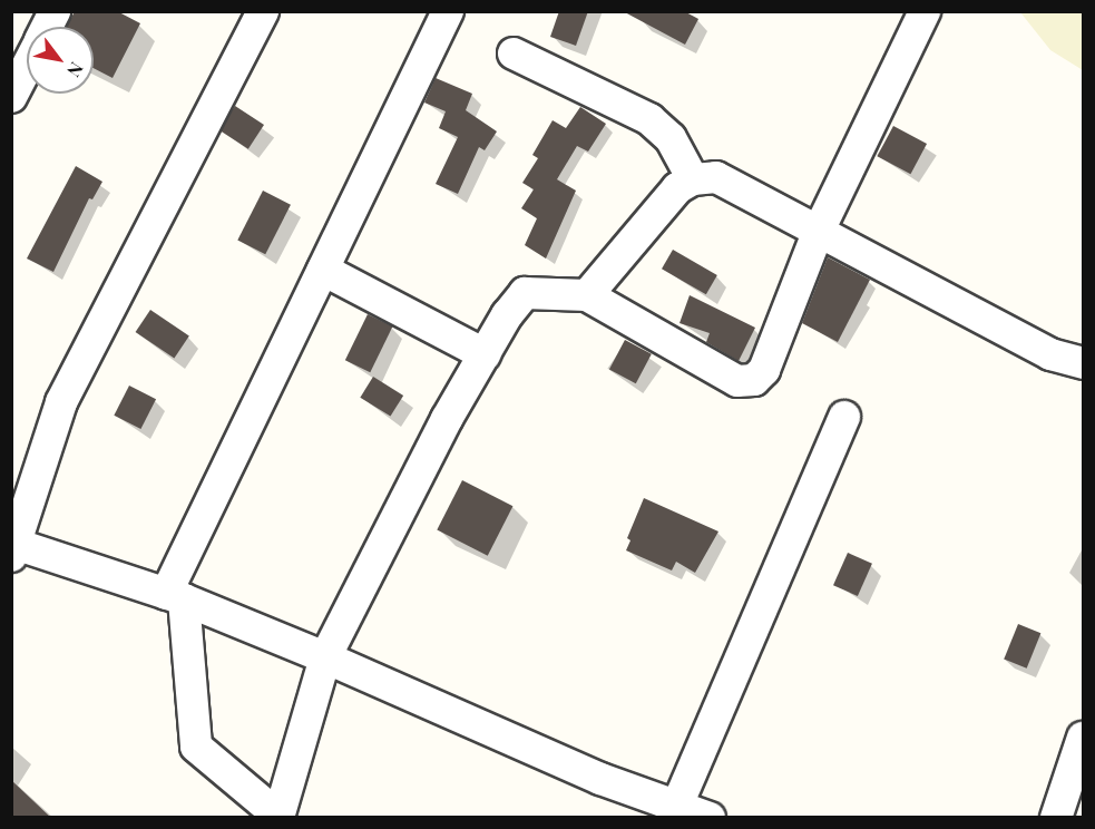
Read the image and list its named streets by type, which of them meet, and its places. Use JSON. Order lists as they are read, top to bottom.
{
  "north": "bottom right"
}
